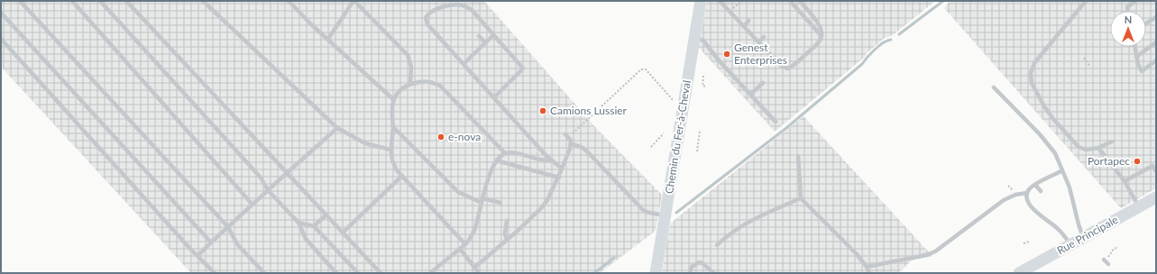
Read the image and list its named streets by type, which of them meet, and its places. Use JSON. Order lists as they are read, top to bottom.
{
  "streets": {
    "street": ["Chemin du Fer-à-Cheval", "Rue Principale"]
  },
  "places": [
    "Genest Enterprises",
    "Camions Lussier",
    "e-nova",
    "Portapec"
  ],
  "north": "top"
}
